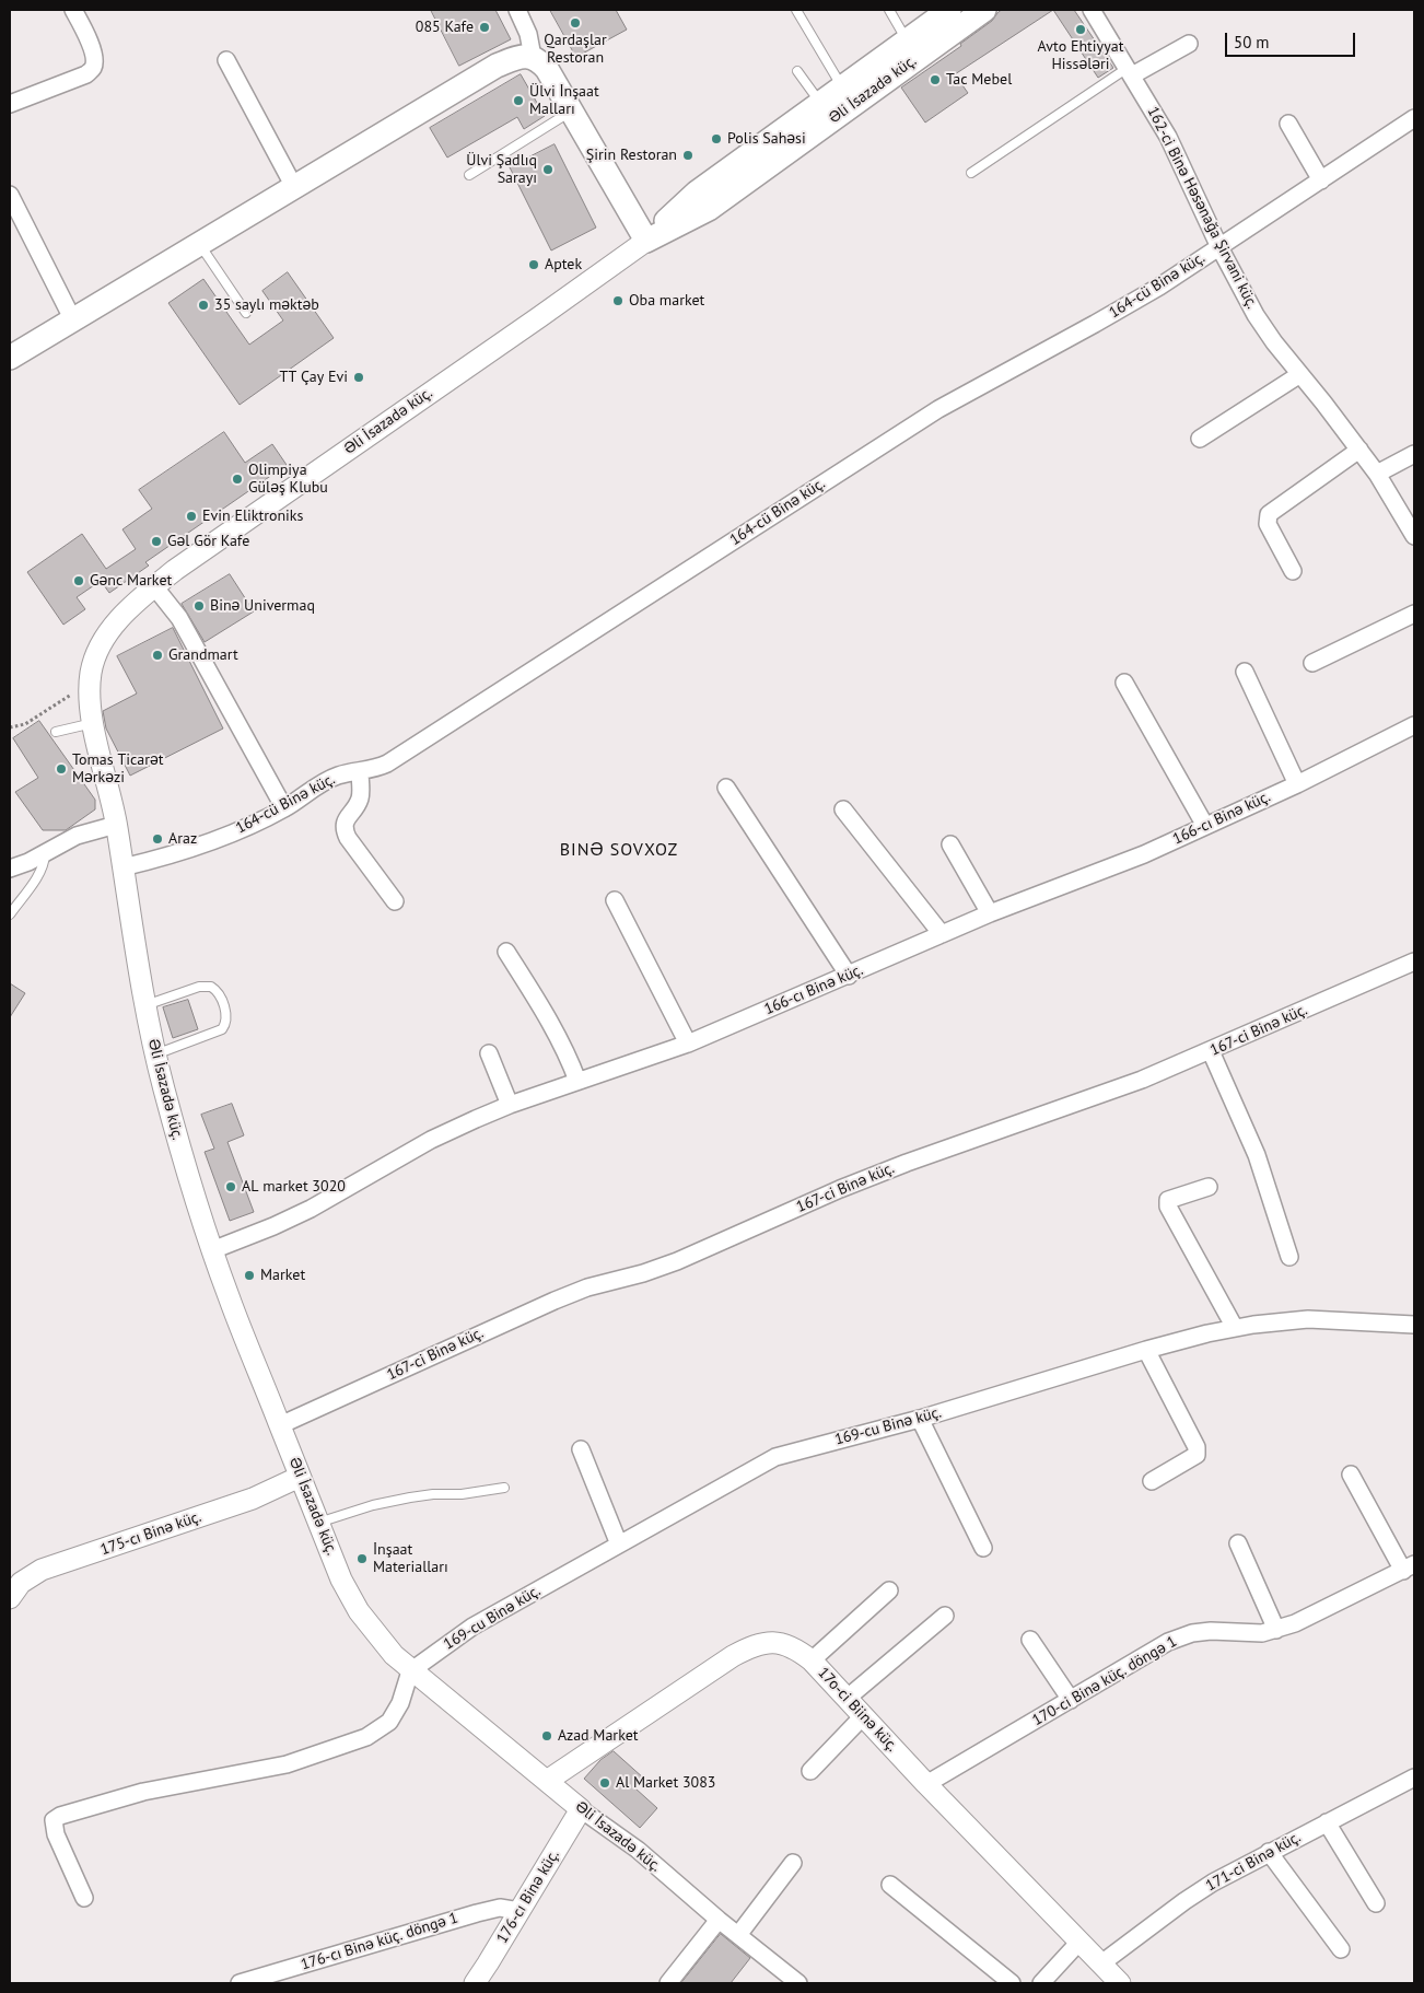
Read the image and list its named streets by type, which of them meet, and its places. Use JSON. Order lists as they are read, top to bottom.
{
  "streets": {
    "main road": ["Əli İsazadə küç."],
    "street": [
      "162-ci Binə Həsənağa Şirvani küç.",
      "164-cü Binə küç.",
      "166-cı Binə küç.",
      "167-ci Binə küç.",
      "169-cu Binə küç.",
      "175-cı Binə küç.",
      "170-ci Binə küç. döngə 1",
      "17o-ci Biinə küç.",
      "171-ci Binə küç.",
      "176-cı Binə küç.",
      "176-cı Binə küç. döngə 1"
    ]
  },
  "crossings": [
    ["Əli İsazadə küç.", "164-cü Binə küç."],
    ["Əli İsazadə küç.", "166-cı Binə küç."],
    ["Əli İsazadə küç.", "167-ci Binə küç."],
    ["Əli İsazadə küç.", "169-cu Binə küç."],
    ["Əli İsazadə küç.", "175-cı Binə küç."],
    ["Əli İsazadə küç.", "17o-ci Biinə küç."],
    ["Əli İsazadə küç.", "176-cı Binə küç."],
    ["162-ci Binə Həsənağa Şirvani küç.", "164-cü Binə küç."],
    ["170-ci Binə küç. döngə 1", "17o-ci Biinə küç."],
    ["17o-ci Biinə küç.", "171-ci Binə küç."],
    ["176-cı Binə küç.", "176-cı Binə küç. döngə 1"]
  ],
  "districts": ["BINƏ SOVXOZ"],
  "places": [
    "Qardaşlar Restoran",
    "085 Kafe",
    "Avto Ehtiyyat Hissələri",
    "Tac Mebel",
    "Ülvi İnşaat Malları",
    "Polis Sahəsi",
    "Şirin Restoran",
    "Ülvi Şadlıq Sarayı",
    "Aptek",
    "Oba market",
    "35 saylı məktəb",
    "TT Çay Evi",
    "Olimpiya Güləş Klubu",
    "Evin Eliktroniks",
    "Gəl Gör Kafe",
    "Gənc Market",
    "Binə Univermaq",
    "Grandmart",
    "Tomas Ticarət Mərkəzi",
    "Araz",
    "AL market 3020",
    "Market",
    "İnşaat Materialları",
    "Azad Market",
    "Al Market 3083"
  ],
  "scale_bar": "50 m"
}
